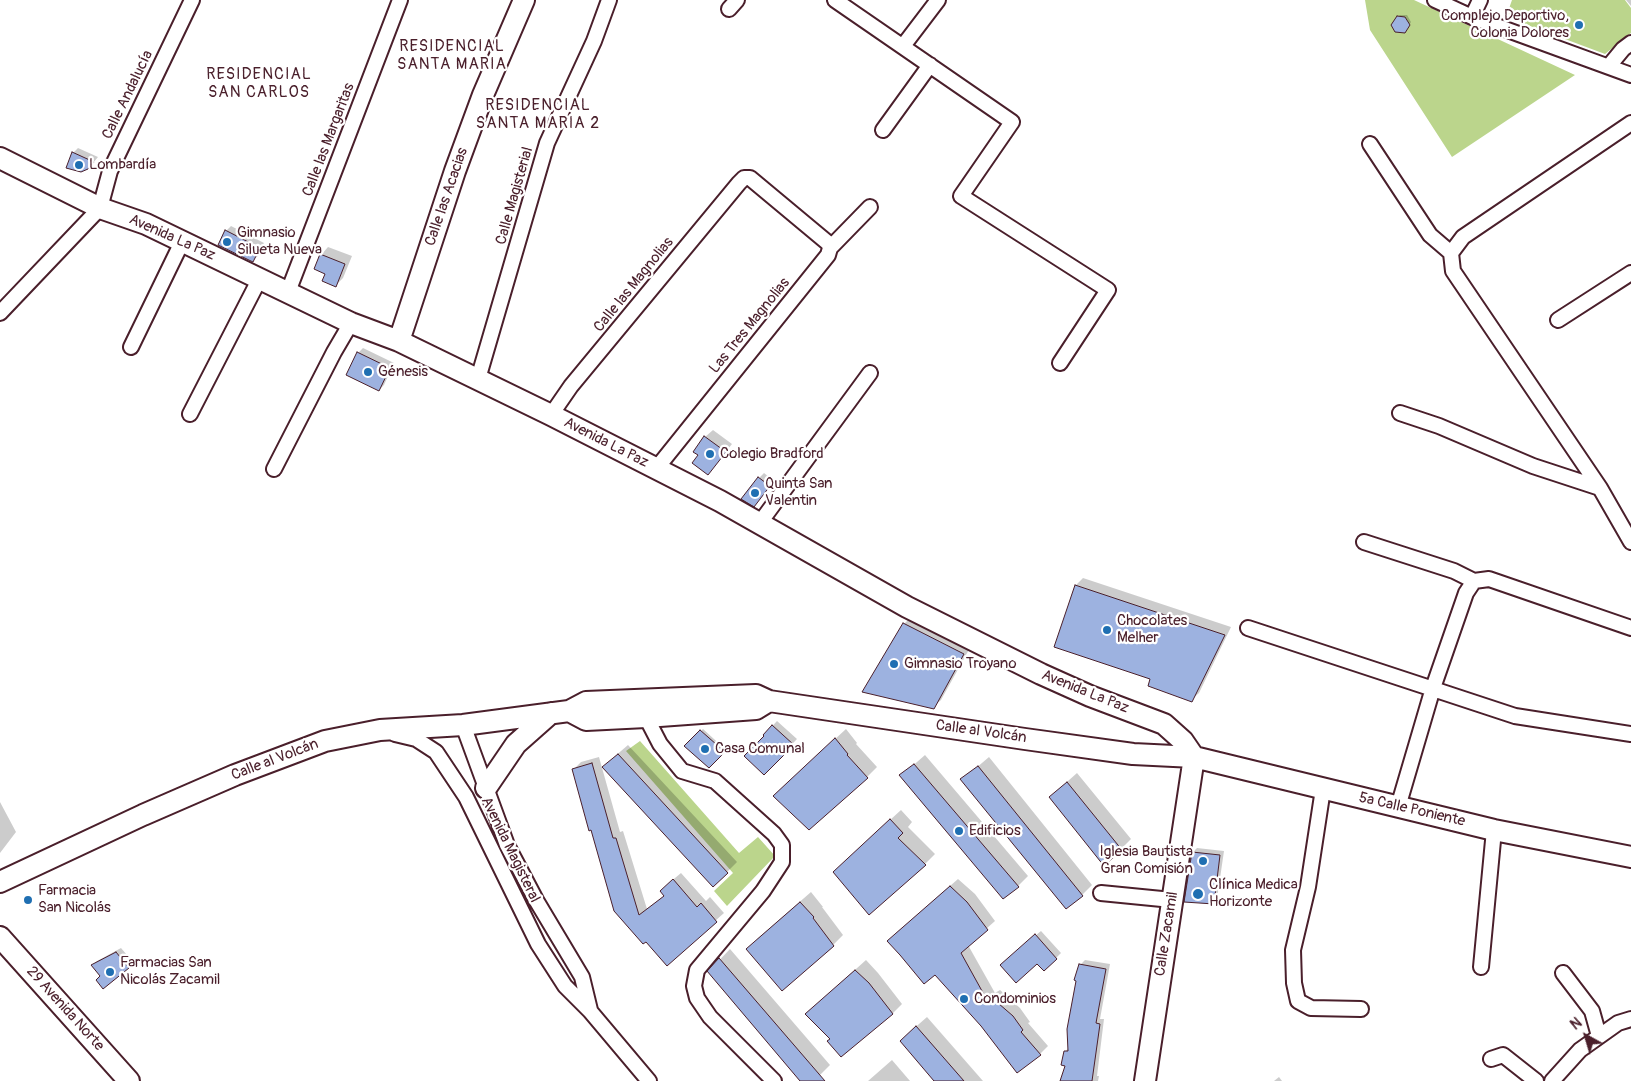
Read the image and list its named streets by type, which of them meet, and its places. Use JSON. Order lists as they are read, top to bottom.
{
  "streets": {
    "street": [
      "Calle Andalucía",
      "Calle las Margaritas",
      "Calle Magisterial",
      "Calle las Acacias",
      "Avenida La Paz",
      "Calle las Magnolias",
      "Las Tres Magnolias",
      "Calle al Volcán",
      "5a Calle Poniente",
      "Avenida Magisteral",
      "Calle Zacamil",
      "29 Avenida Norte"
    ]
  },
  "crossings": [
    ["Calle Andalucía", "Avenida La Paz"],
    ["Calle las Margaritas", "Avenida La Paz"],
    ["Calle Magisterial", "Avenida La Paz"],
    ["Calle las Acacias", "Avenida La Paz"],
    ["Avenida La Paz", "Calle las Magnolias"],
    ["Avenida La Paz", "Las Tres Magnolias"],
    ["Avenida La Paz", "Calle al Volcán"],
    ["Avenida La Paz", "5a Calle Poniente"],
    ["Avenida La Paz", "Calle Zacamil"],
    ["Calle las Magnolias", "Las Tres Magnolias"],
    ["Calle al Volcán", "5a Calle Poniente"],
    ["Calle al Volcán", "Avenida Magisteral"],
    ["Calle al Volcán", "Calle Zacamil"],
    ["5a Calle Poniente", "Calle Zacamil"]
  ],
  "districts": ["RESIDENCIAL SANTA MARIA", "RESIDENCIAL SAN CARLOS", "RESIDENCIAL SANTA MARIA 2"],
  "places": [
    "Complejo Deportivo, Colonia Dolores",
    "Lombardía",
    "Gimnasio Silueta Nueva",
    "Génesis",
    "Colegio Bradford",
    "Quinta San Valentin",
    "Chocolates Melher",
    "Gimnasio Troyano",
    "Casa Comunal",
    "Edificios",
    "Iglesia Bautista Gran Comisión",
    "Clínica Medica Horizonte",
    "Farmacia San Nicolás",
    "Farmacias San Nicolás Zacamil",
    "Condominios"
  ],
  "north": "top left"
}
